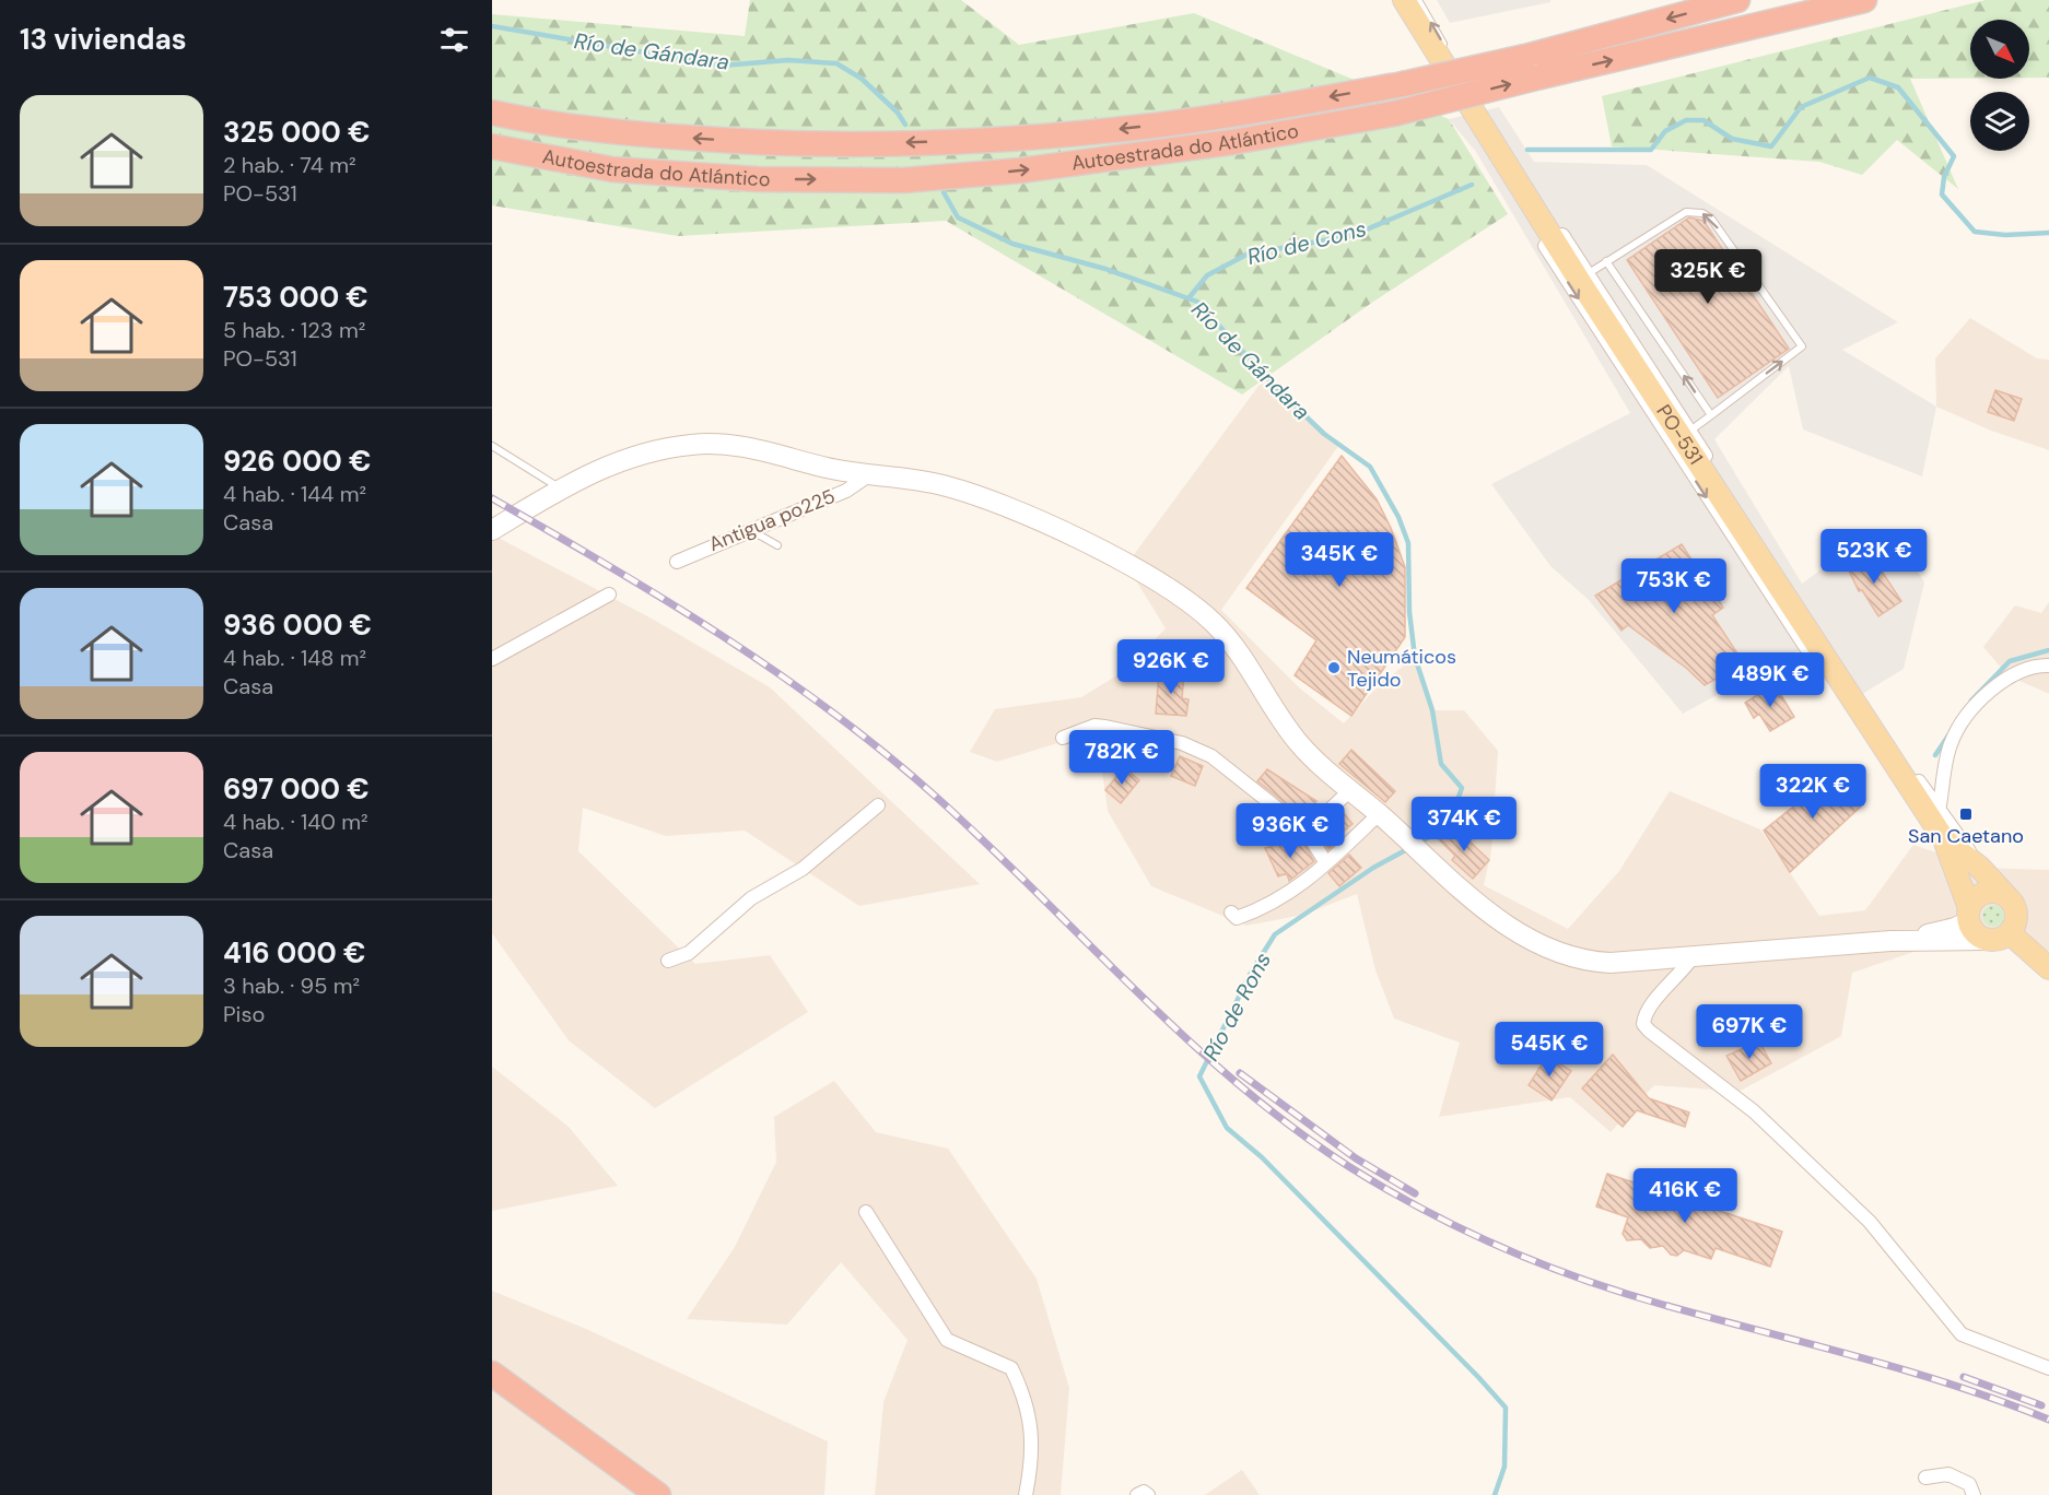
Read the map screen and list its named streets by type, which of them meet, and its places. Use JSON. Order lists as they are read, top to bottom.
{
  "streets": {
    "highway": ["Autoestrada do Atlántico"],
    "main road": ["PO-531"],
    "street": ["Antigua po225"]
  },
  "water": ["Río de Gándara", "Río de Cons", "Río de Rons"],
  "places": {
    "other": ["Neumáticos Tejido"],
    "transit": ["San Caetano"]
  },
  "north": "bottom right",
  "page": {
    "heading": "13 viviendas",
    "list": [
      {
        "name": "325 000 €",
        "note": "2 hab. · 74 m² · PO-531"
      },
      {
        "name": "753 000 €",
        "note": "5 hab. · 123 m² · PO-531"
      },
      {
        "name": "926 000 €",
        "note": "4 hab. · 144 m² · Casa"
      },
      {
        "name": "936 000 €",
        "note": "4 hab. · 148 m² · Casa"
      },
      {
        "name": "697 000 €",
        "note": "4 hab. · 140 m² · Casa"
      },
      {
        "name": "416 000 €",
        "note": "3 hab. · 95 m² · Piso"
      }
    ],
    "price": [
      "325K €",
      "523K €",
      "345K €",
      "753K €",
      "926K €",
      "489K €",
      "782K €",
      "322K €",
      "374K €",
      "936K €",
      "697K €",
      "545K €",
      "416K €"
    ]
  }
}
